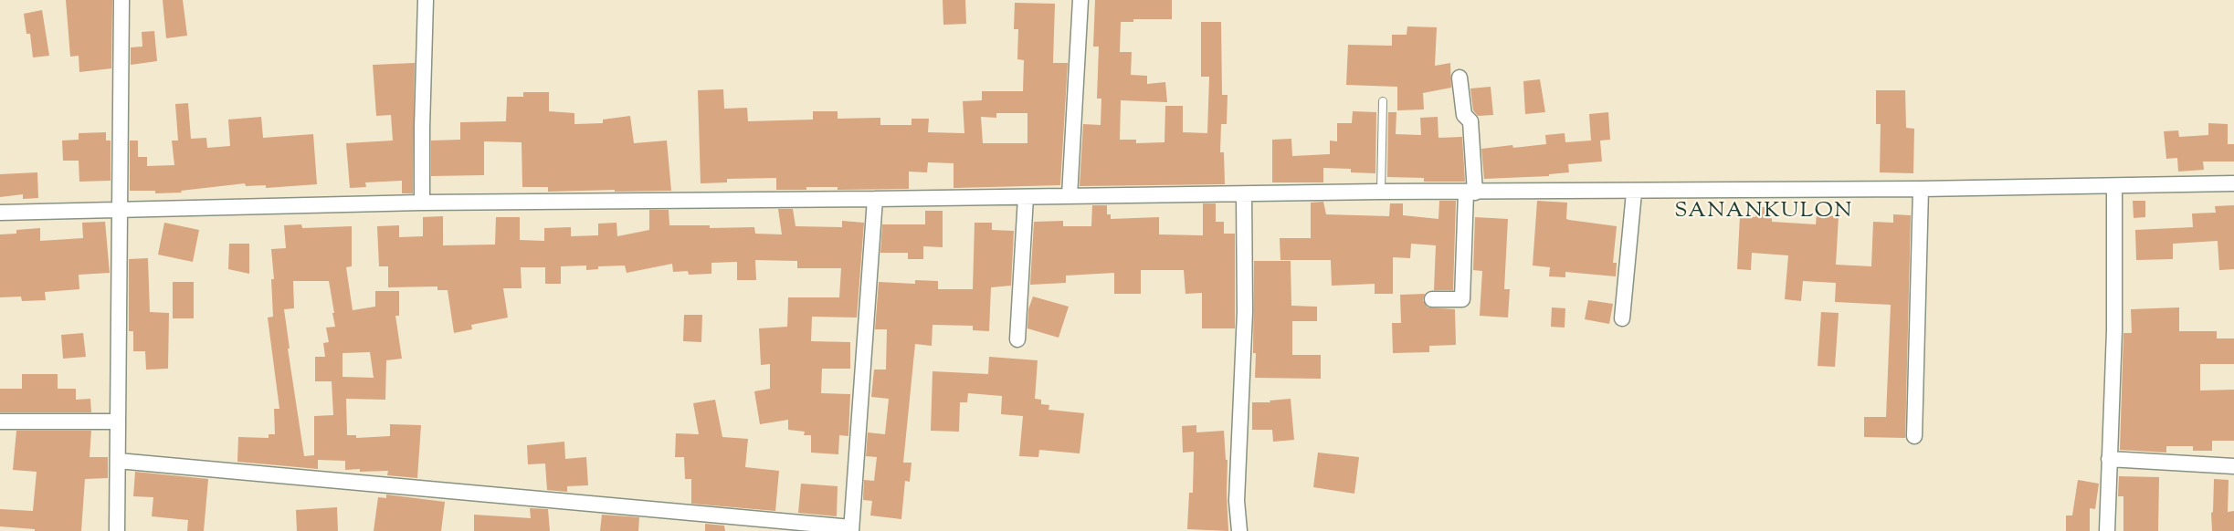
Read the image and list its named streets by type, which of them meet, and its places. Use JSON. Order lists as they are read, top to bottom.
{
  "districts": ["SANANKULON"]
}
